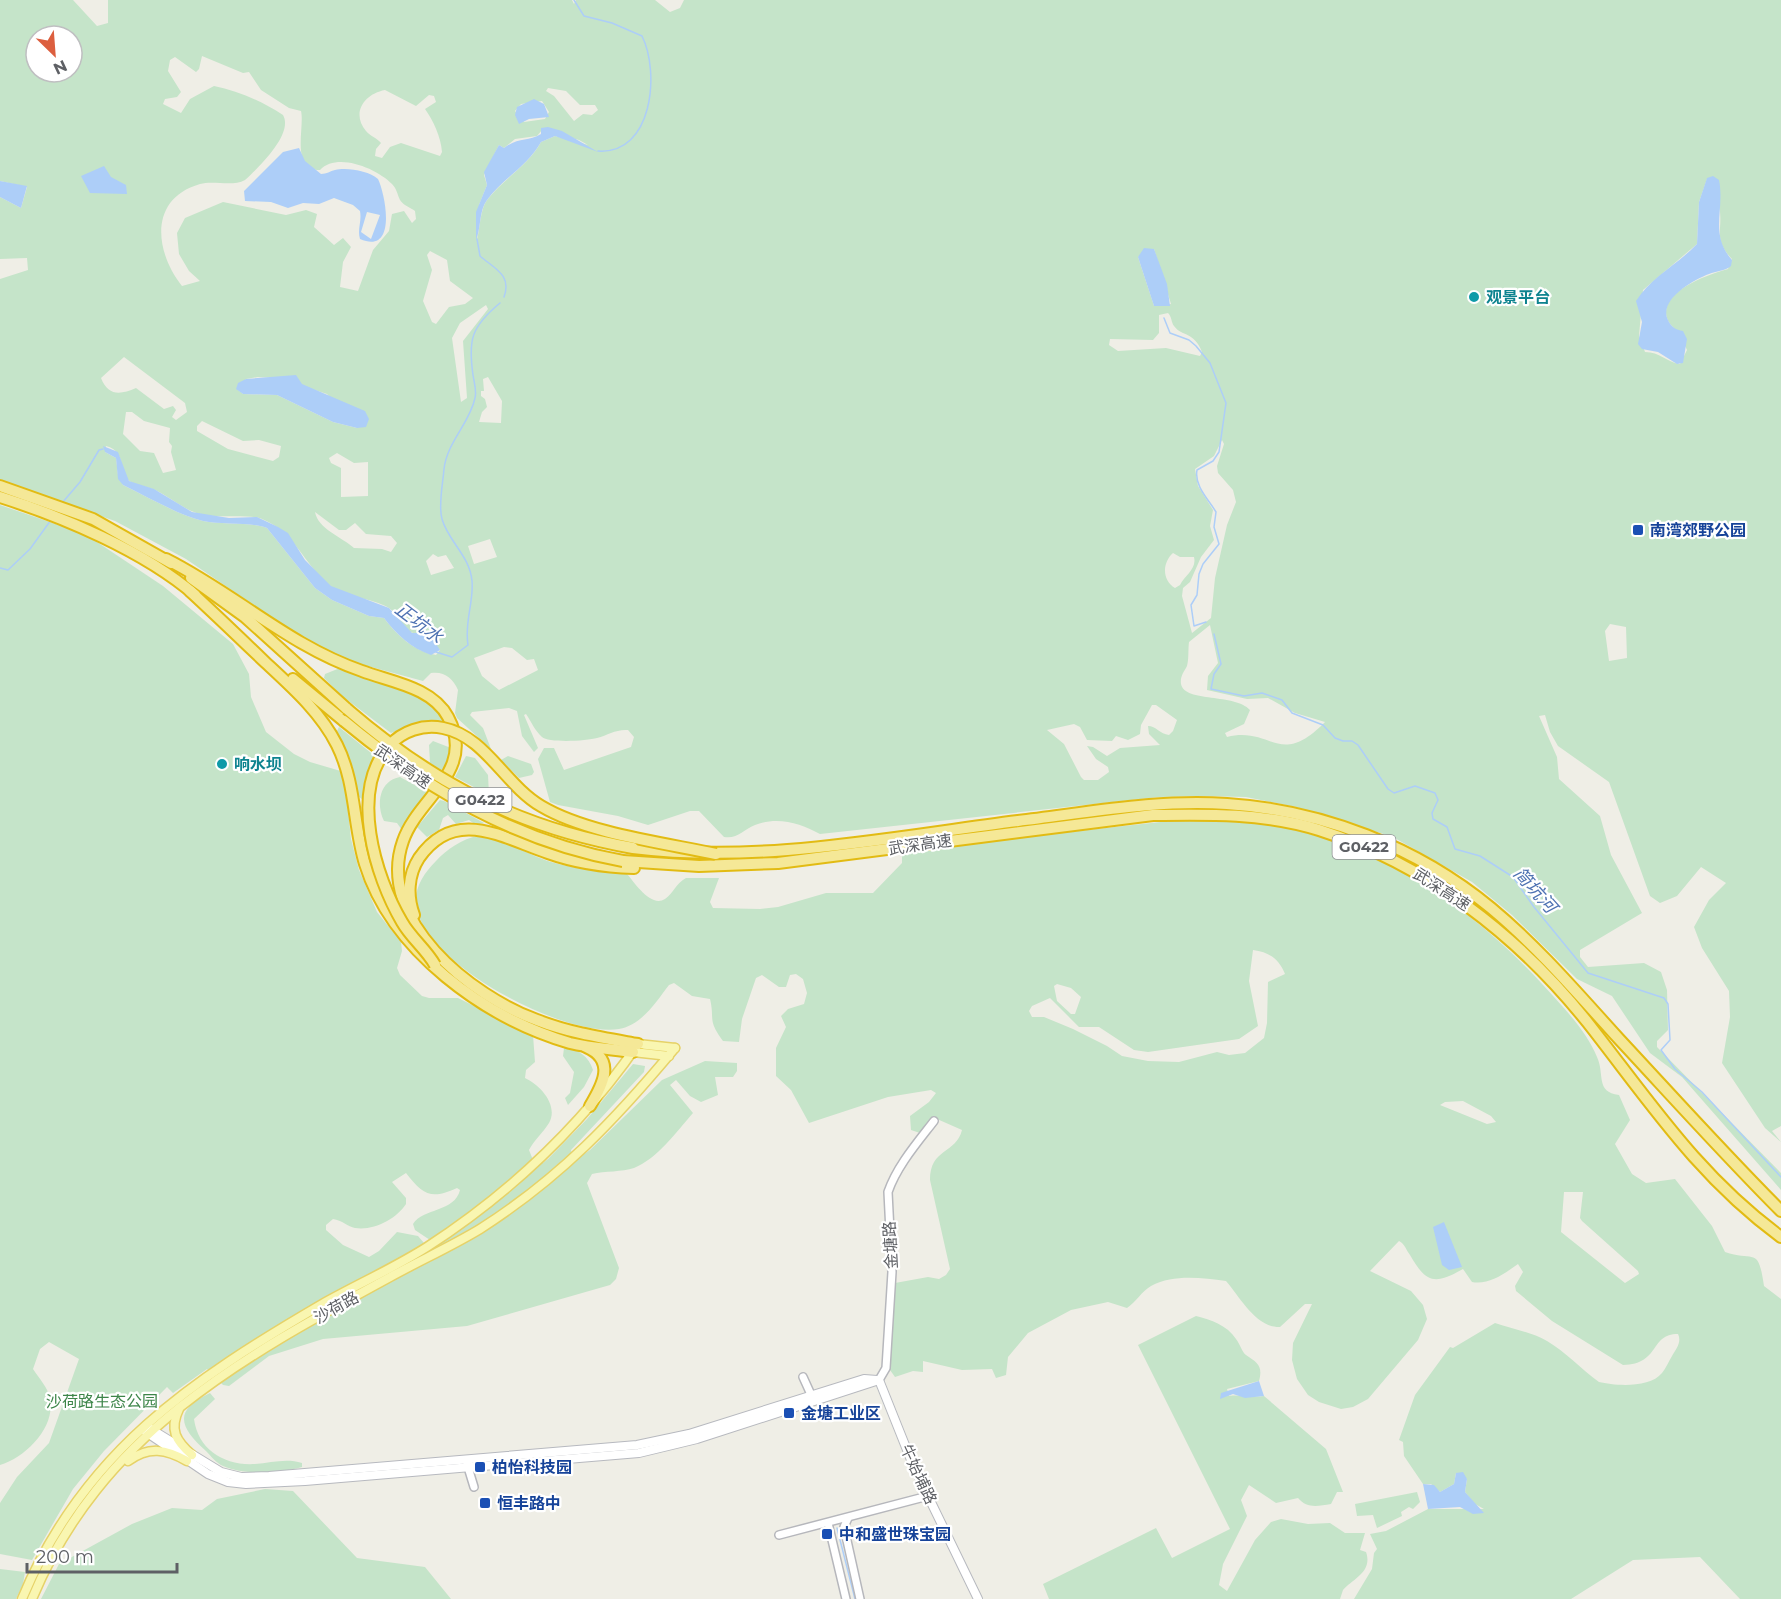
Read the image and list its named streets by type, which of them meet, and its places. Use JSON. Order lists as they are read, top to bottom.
{
  "streets": {
    "highway": ["武深高速", "G0422"],
    "main road": ["沙荷路", "牛始埔路"],
    "street": ["金塘路"]
  },
  "crossings": [
    ["金塘路", "牛始埔路"]
  ],
  "water": ["正坑水", "简坑河"],
  "parks": ["沙荷路生态公园"],
  "places": {
    "other": ["观景平台", "响水坝"],
    "transit": [
      "南湾郊野公园",
      "金塘工业区",
      "柏怡科技园",
      "恒丰路中",
      "中和盛世珠宝园"
    ]
  },
  "scale_bar": "200 m",
  "north": "bottom right"
}
